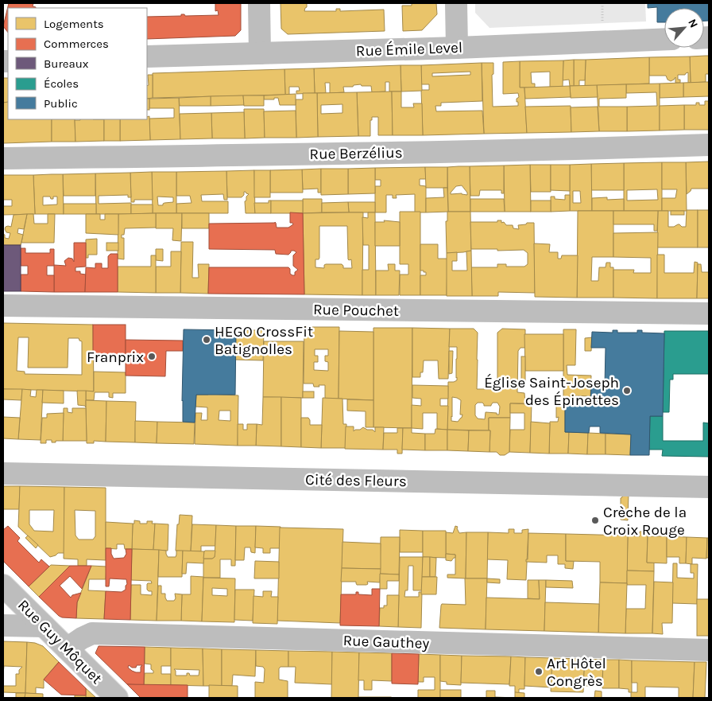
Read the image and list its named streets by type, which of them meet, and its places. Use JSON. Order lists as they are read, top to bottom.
{
  "streets": {
    "street": [
      "Rue Émile Level",
      "Rue Berzélius",
      "Rue Pouchet",
      "Cité des Fleurs",
      "Rue Guy Môquet",
      "Rue Gauthey"
    ]
  },
  "crossings": [
    ["Rue Guy Môquet", "Rue Gauthey"]
  ],
  "places": [
    "HEGO CrossFit Batignolles",
    "Franprix",
    "Église Saint-Joseph des Épinettes",
    "Crèche de la Croix Rouge",
    "Art Hôtel Congrès"
  ],
  "legend": [
    "Logements",
    "Commerces",
    "Bureaux",
    "Écoles",
    "Public"
  ],
  "north": "top right"
}
